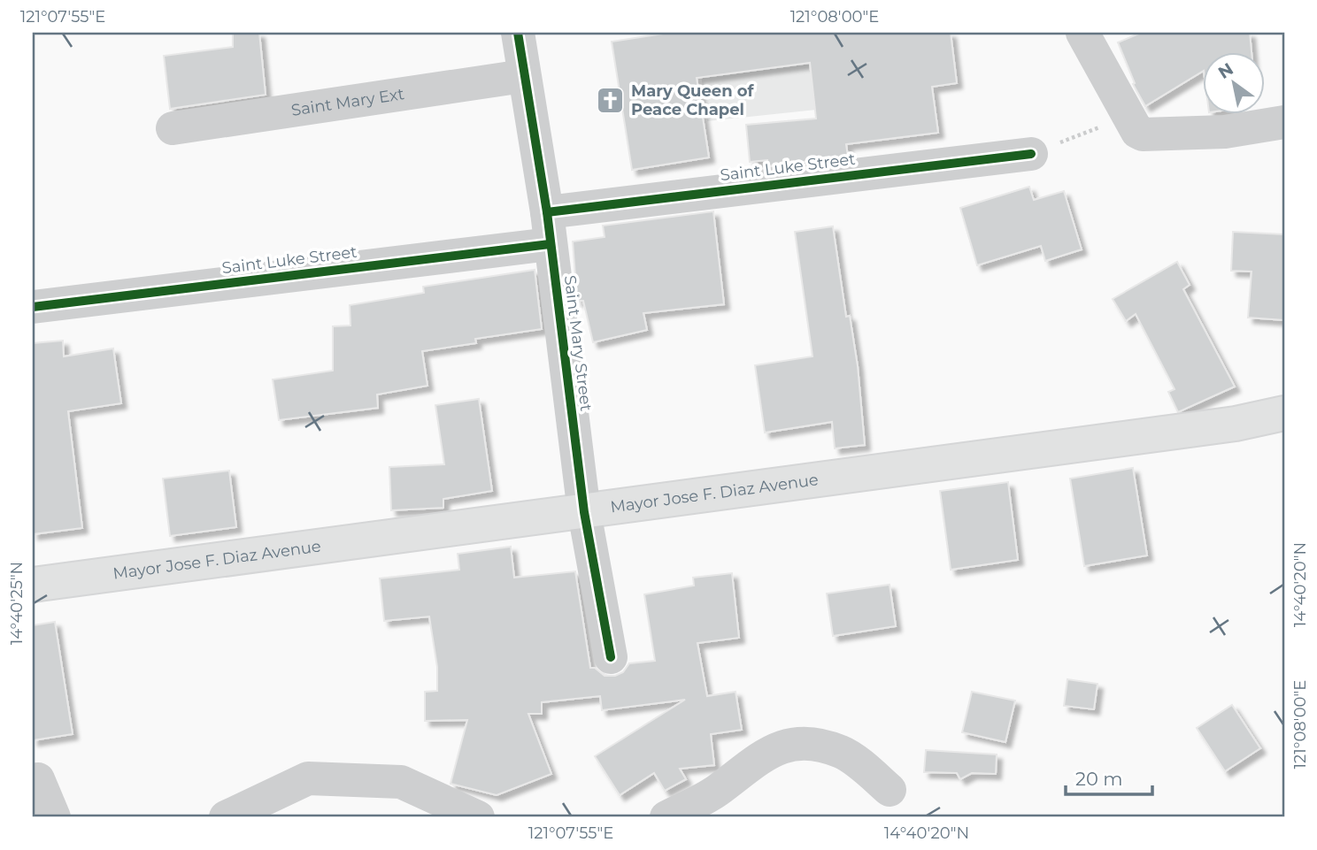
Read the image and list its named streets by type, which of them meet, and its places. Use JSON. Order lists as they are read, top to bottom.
{
  "streets": {
    "main road": ["Mayor Jose F. Diaz Avenue"],
    "street": ["Saint Mary Ext", "Saint Luke Street", "Saint Mary Street"]
  },
  "crossings": [
    ["Saint Mary Ext", "Saint Mary Street"],
    ["Saint Luke Street", "Saint Mary Street"],
    ["Saint Mary Street", "Mayor Jose F. Diaz Avenue"]
  ],
  "places": {
    "church": ["Mary Queen of Peace Chapel"]
  },
  "scale_bar": "20 m",
  "north": "top left",
  "coordinates": [
    "121°07'55\"E",
    "121°08'00\"E",
    "14°40'20\"N",
    "14°40'25\"N"
  ]
}
